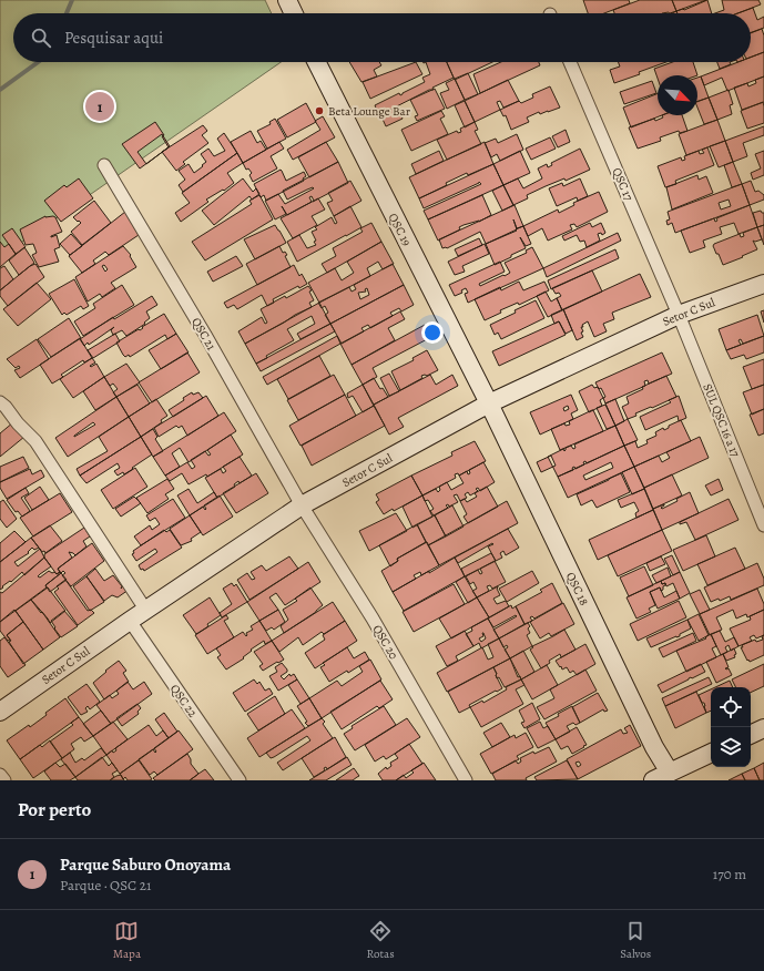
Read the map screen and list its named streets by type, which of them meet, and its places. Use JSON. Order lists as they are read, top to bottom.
{
  "streets": {
    "street": [
      "QSC 17",
      "QSC 19",
      "Setor C Sul",
      "QSC 21",
      "SUL QSC 16 a 17",
      "QSC 18",
      "QSC 20",
      "QSC 22"
    ]
  },
  "crossings": [
    ["QSC 17", "Setor C Sul"],
    ["QSC 17", "SUL QSC 16 a 17"],
    ["QSC 19", "Setor C Sul"],
    ["QSC 19", "QSC 18"],
    ["Setor C Sul", "QSC 21"],
    ["Setor C Sul", "SUL QSC 16 a 17"],
    ["Setor C Sul", "QSC 18"],
    ["Setor C Sul", "QSC 20"],
    ["Setor C Sul", "QSC 22"],
    ["QSC 21", "QSC 20"]
  ],
  "places": ["Beta Lounge Bar"],
  "north": "bottom right",
  "page": {
    "search": "Pesquisar aqui",
    "pins": "1",
    "heading": "Por perto",
    "list": [
      {
        "mark": "1",
        "name": "Parque Saburo Onoyama",
        "note": "Parque · QSC 21",
        "value": "170 m"
      }
    ],
    "nav": ["Mapa", "Rotas", "Salvos"]
  }
}
